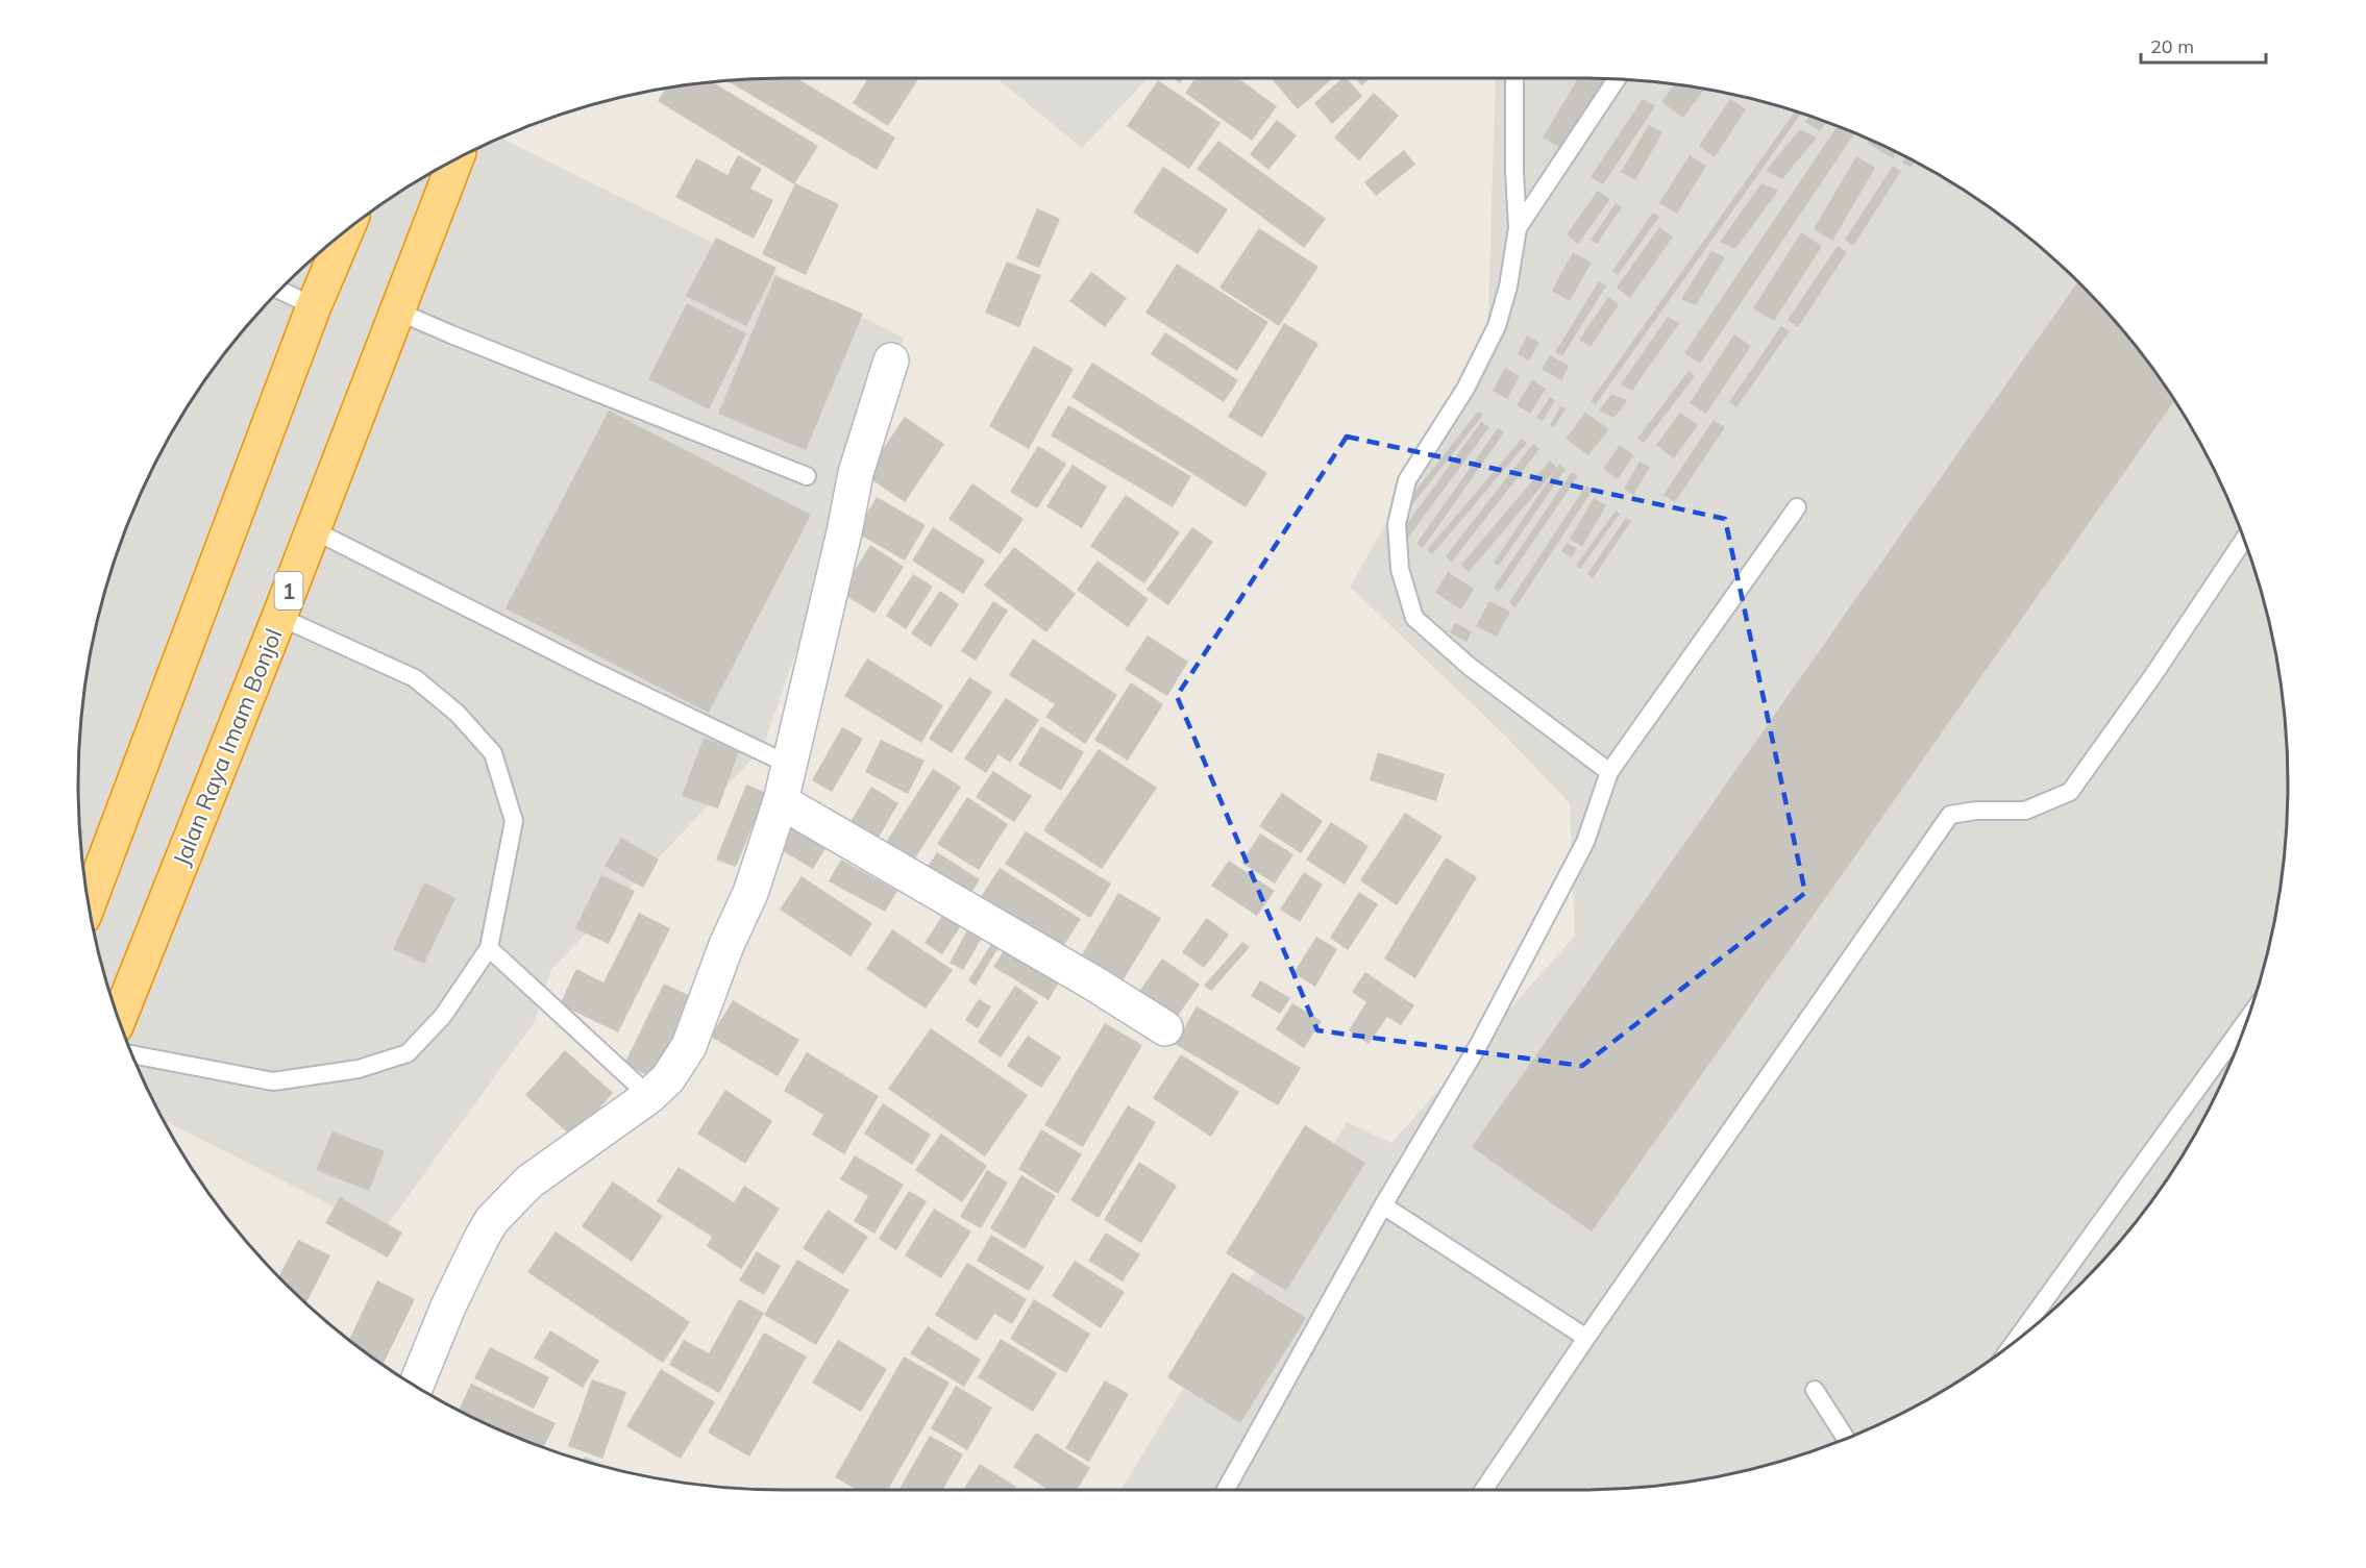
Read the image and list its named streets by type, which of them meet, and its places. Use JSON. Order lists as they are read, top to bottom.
{
  "streets": {
    "highway": ["1", "Jalan Raya Imam Bonjol"]
  },
  "scale_bar": "20 m"
}
